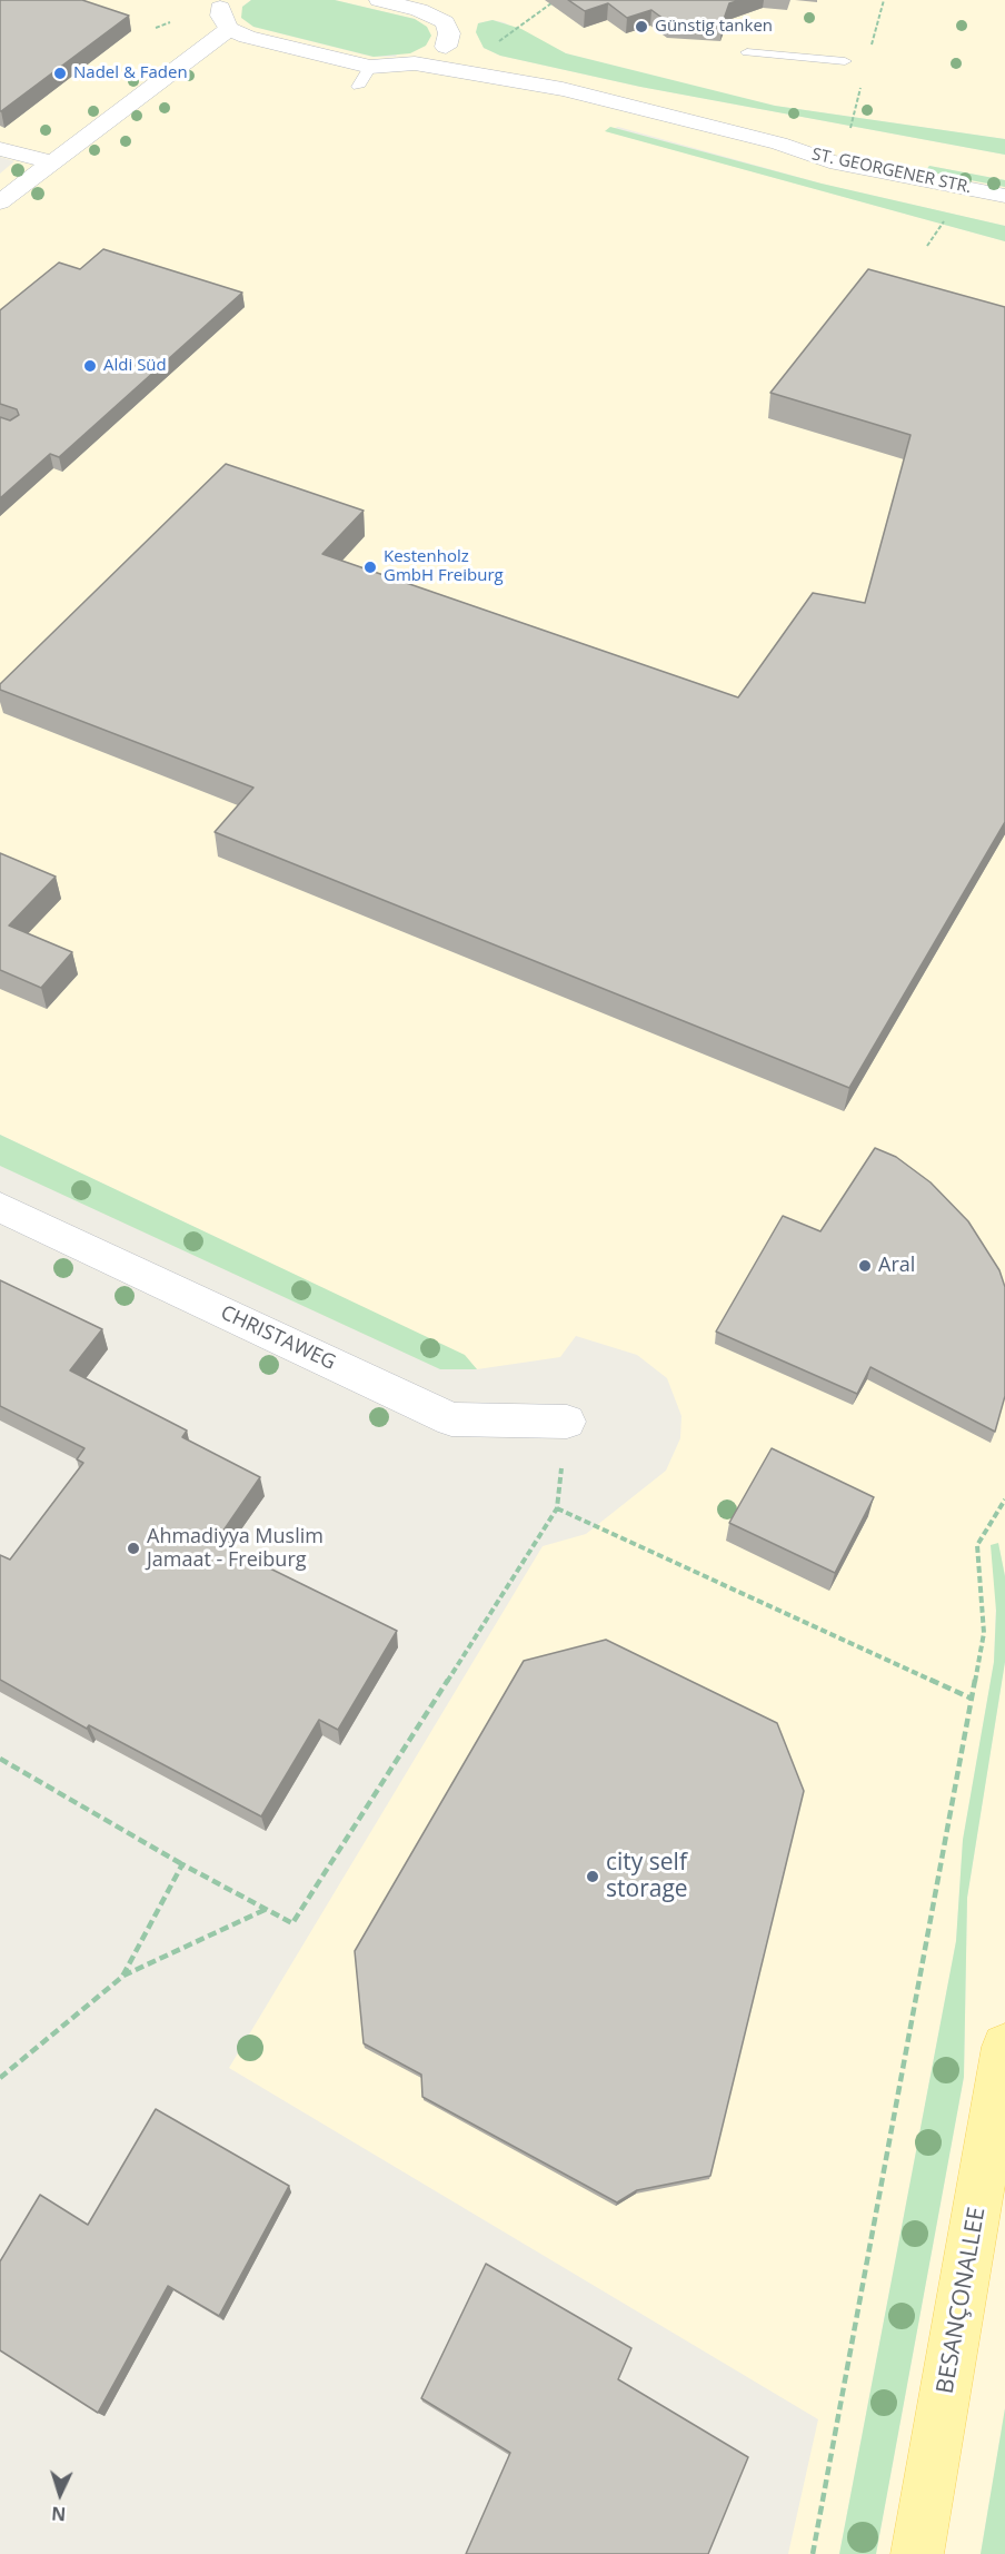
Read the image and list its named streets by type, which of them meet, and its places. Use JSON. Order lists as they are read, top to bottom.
{
  "streets": {
    "main road": ["BESANÇONALLEE"],
    "street": ["ST. GEORGENER STR.", "CHRISTAWEG"]
  },
  "places": [
    "Günstig tanken",
    "Nadel & Faden",
    "Aldi Süd",
    "Kestenholz GmbH Freiburg",
    "Aral",
    "Ahmadiyya Muslim Jamaat - Freiburg",
    "city self storage"
  ],
  "north": "bottom"
}
